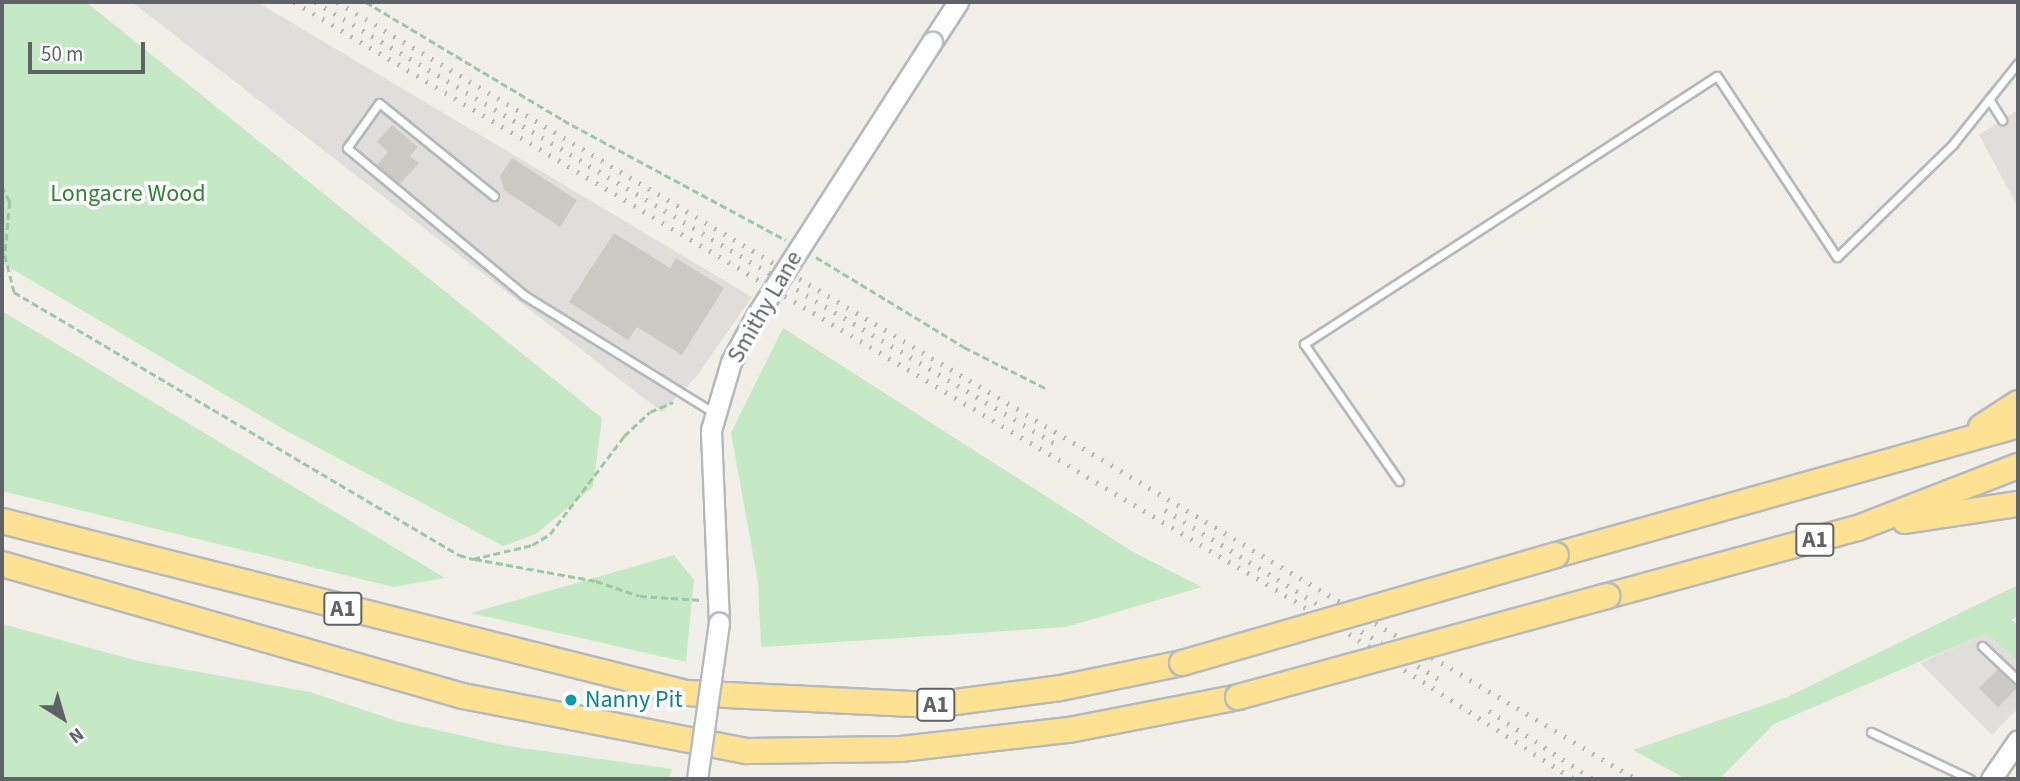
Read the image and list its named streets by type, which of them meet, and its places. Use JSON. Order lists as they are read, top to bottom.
{
  "streets": {
    "highway": ["A1"],
    "street": ["Smithy Lane"]
  },
  "parks": ["Longacre Wood"],
  "places": ["Nanny Pit"],
  "scale_bar": "50 m",
  "north": "bottom right"
}
